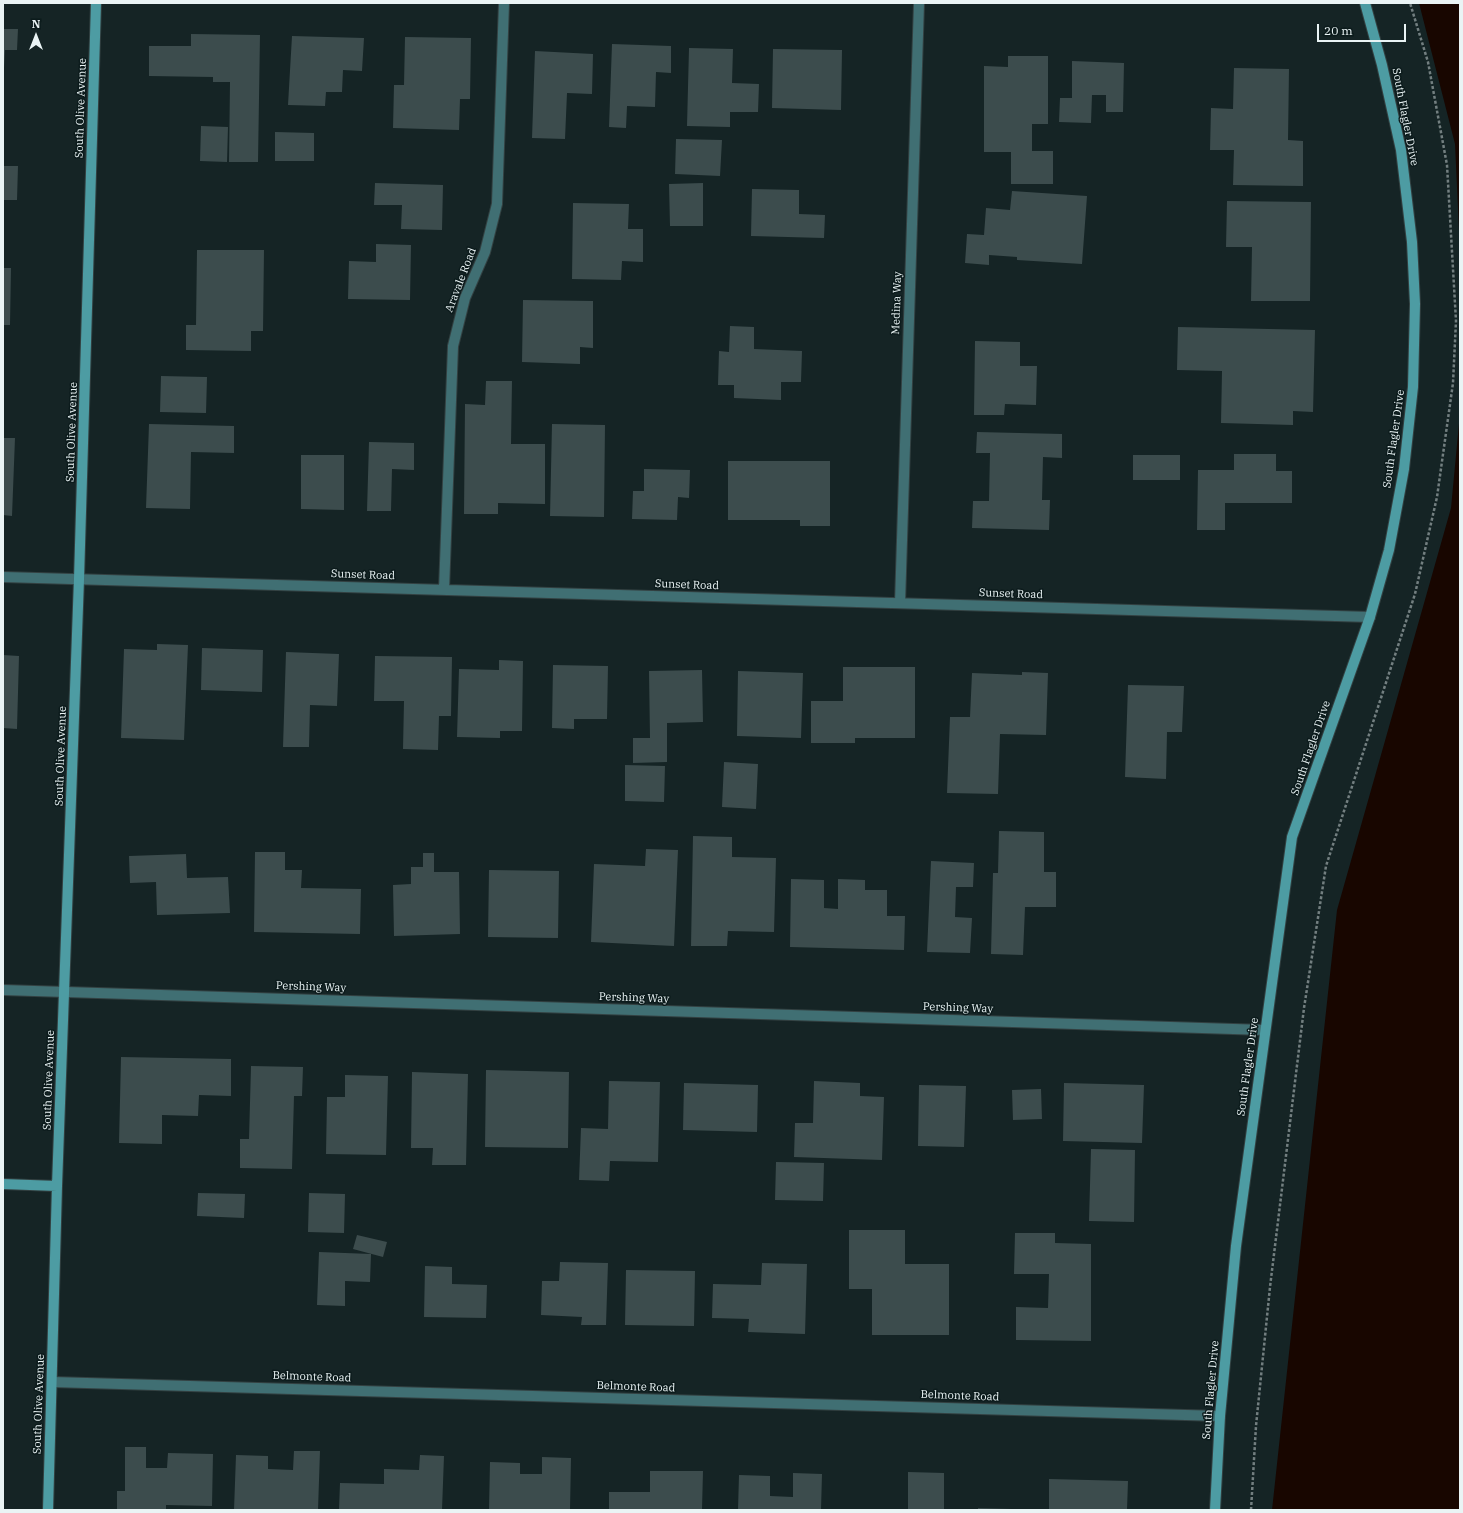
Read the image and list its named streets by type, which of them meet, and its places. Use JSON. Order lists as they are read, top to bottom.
{
  "streets": {
    "street": [
      "South Olive Avenue",
      "South Flagler Drive",
      "Aravale Road",
      "Medina Way",
      "Sunset Road",
      "Pershing Way",
      "Belmonte Road"
    ]
  },
  "crossings": [
    ["South Olive Avenue", "Sunset Road"],
    ["South Olive Avenue", "Pershing Way"],
    ["South Olive Avenue", "Belmonte Road"],
    ["South Flagler Drive", "Sunset Road"],
    ["South Flagler Drive", "Pershing Way"],
    ["South Flagler Drive", "Belmonte Road"],
    ["Aravale Road", "Sunset Road"],
    ["Medina Way", "Sunset Road"]
  ],
  "scale_bar": "20 m",
  "north": "top"
}
